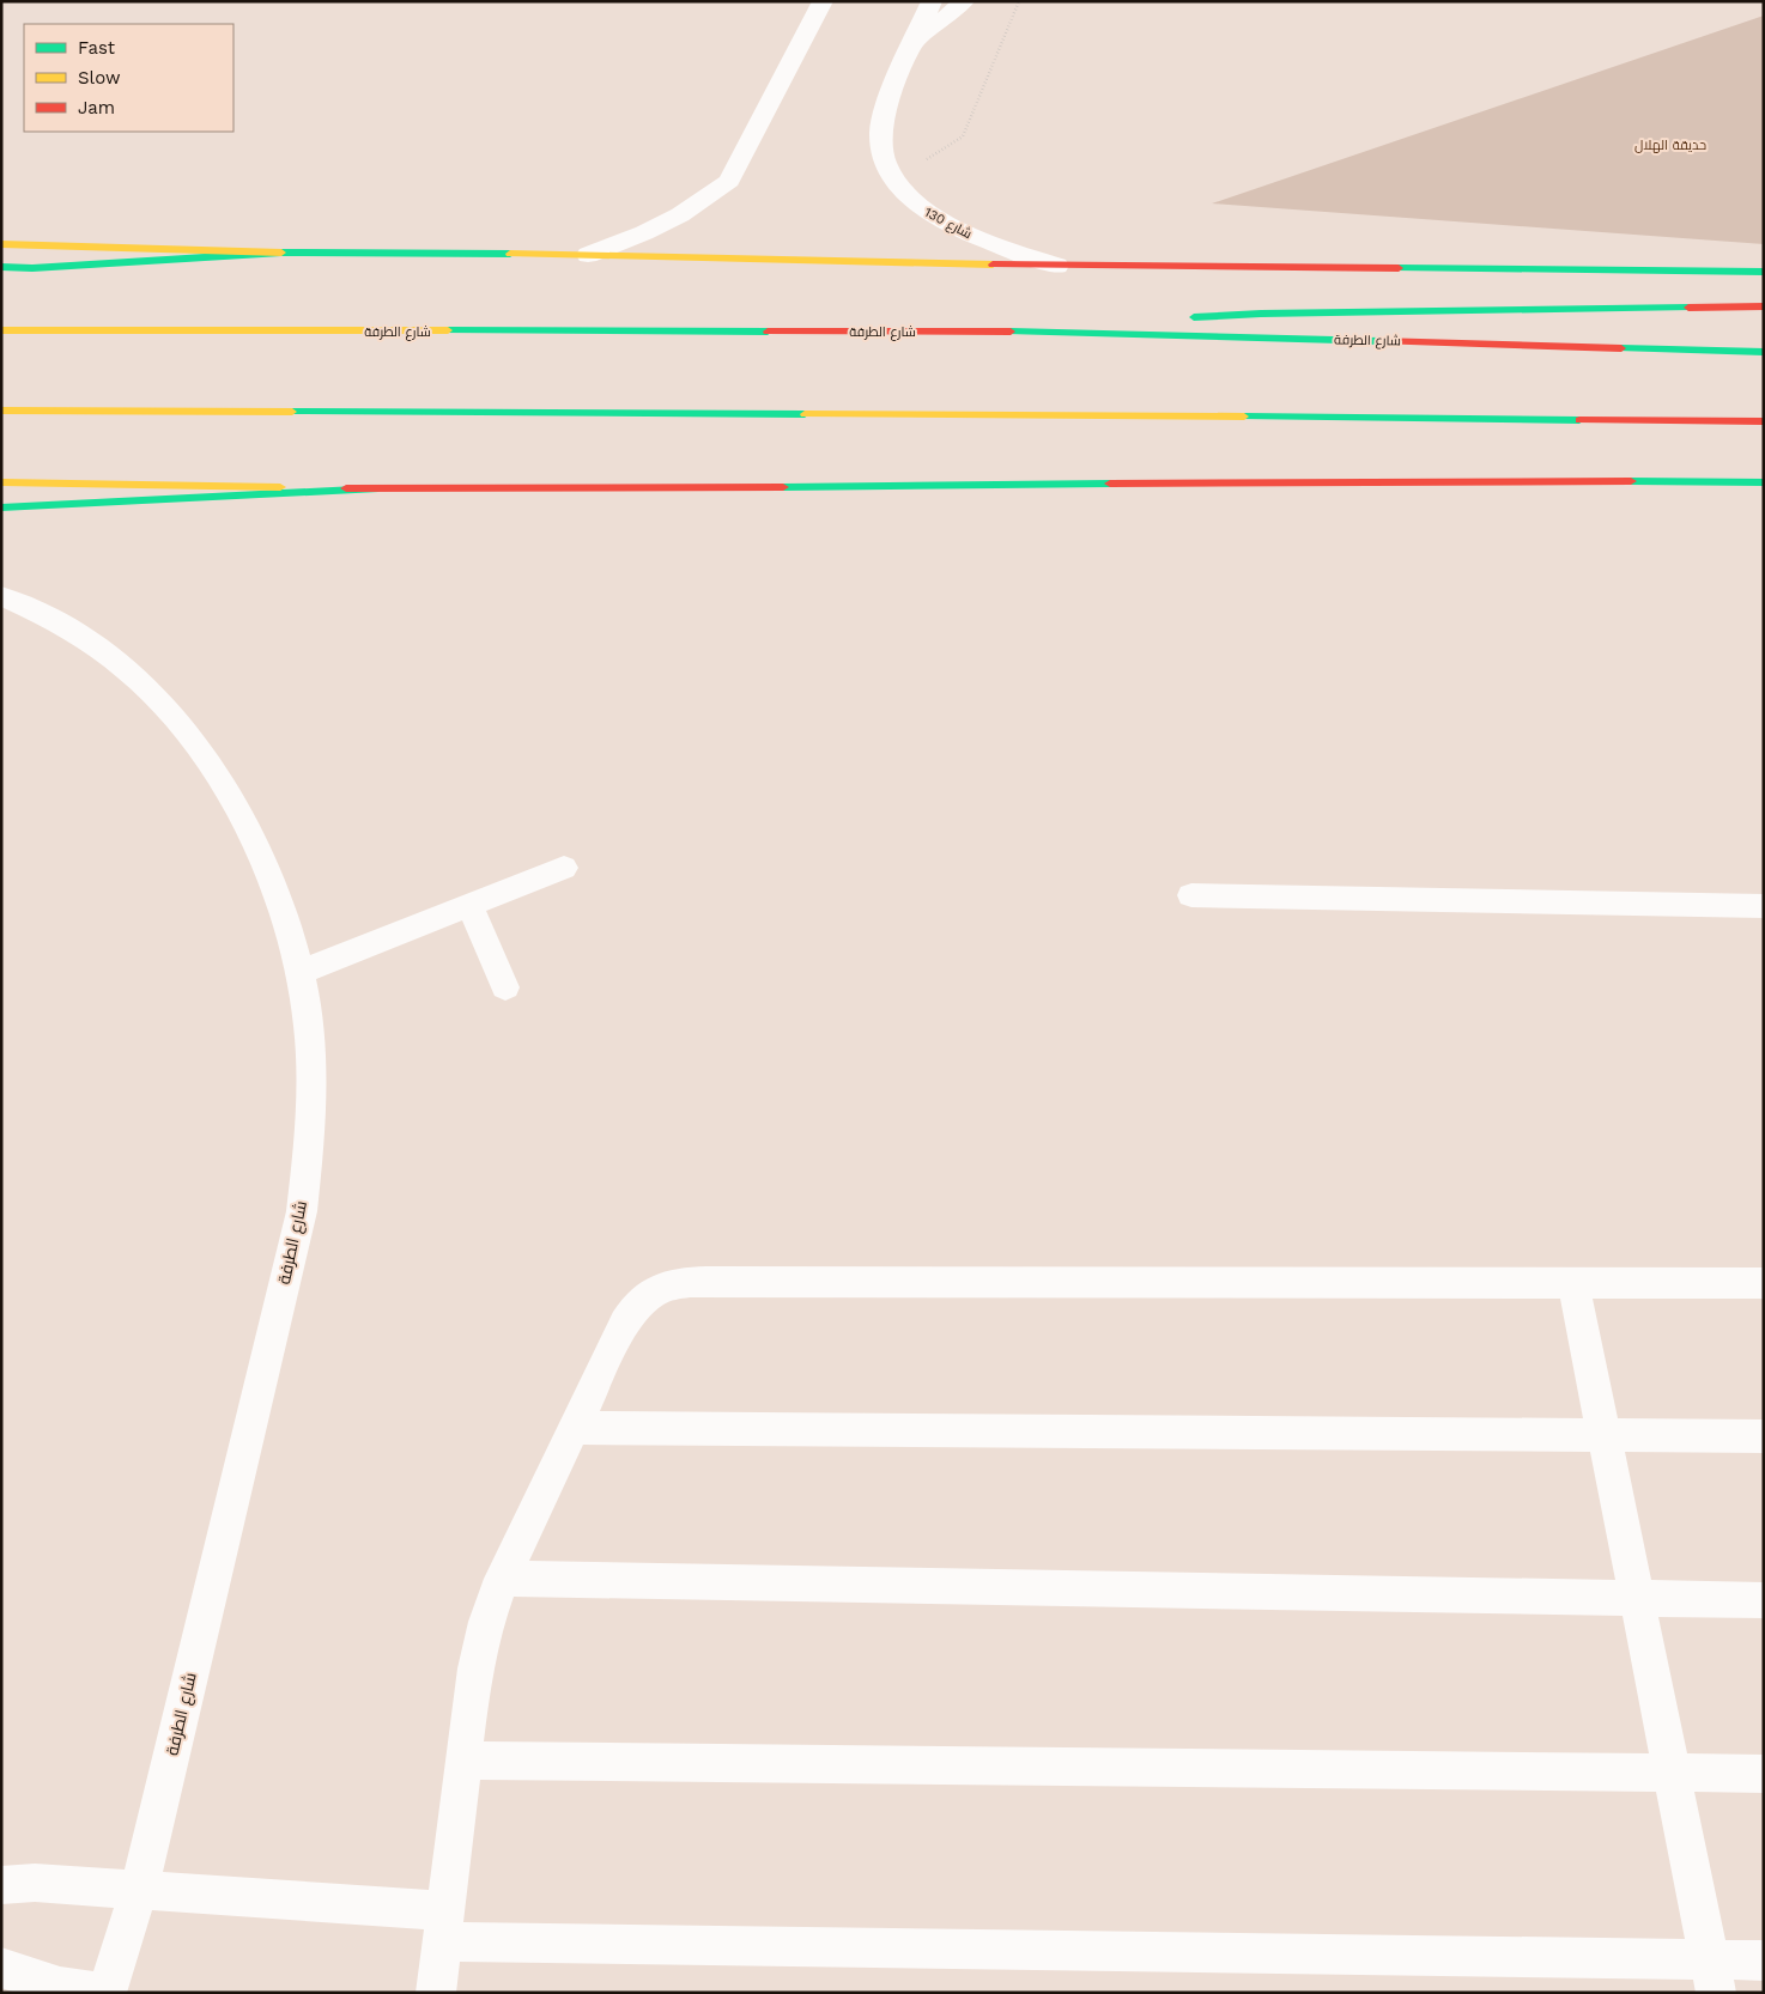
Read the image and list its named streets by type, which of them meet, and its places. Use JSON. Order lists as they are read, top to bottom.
{
  "streets": {
    "main road": ["شارع الطرفة"],
    "street": ["شارع 130"]
  },
  "parks": ["حديقة الهلال"],
  "legend": ["Fast", "Slow", "Jam"]
}
